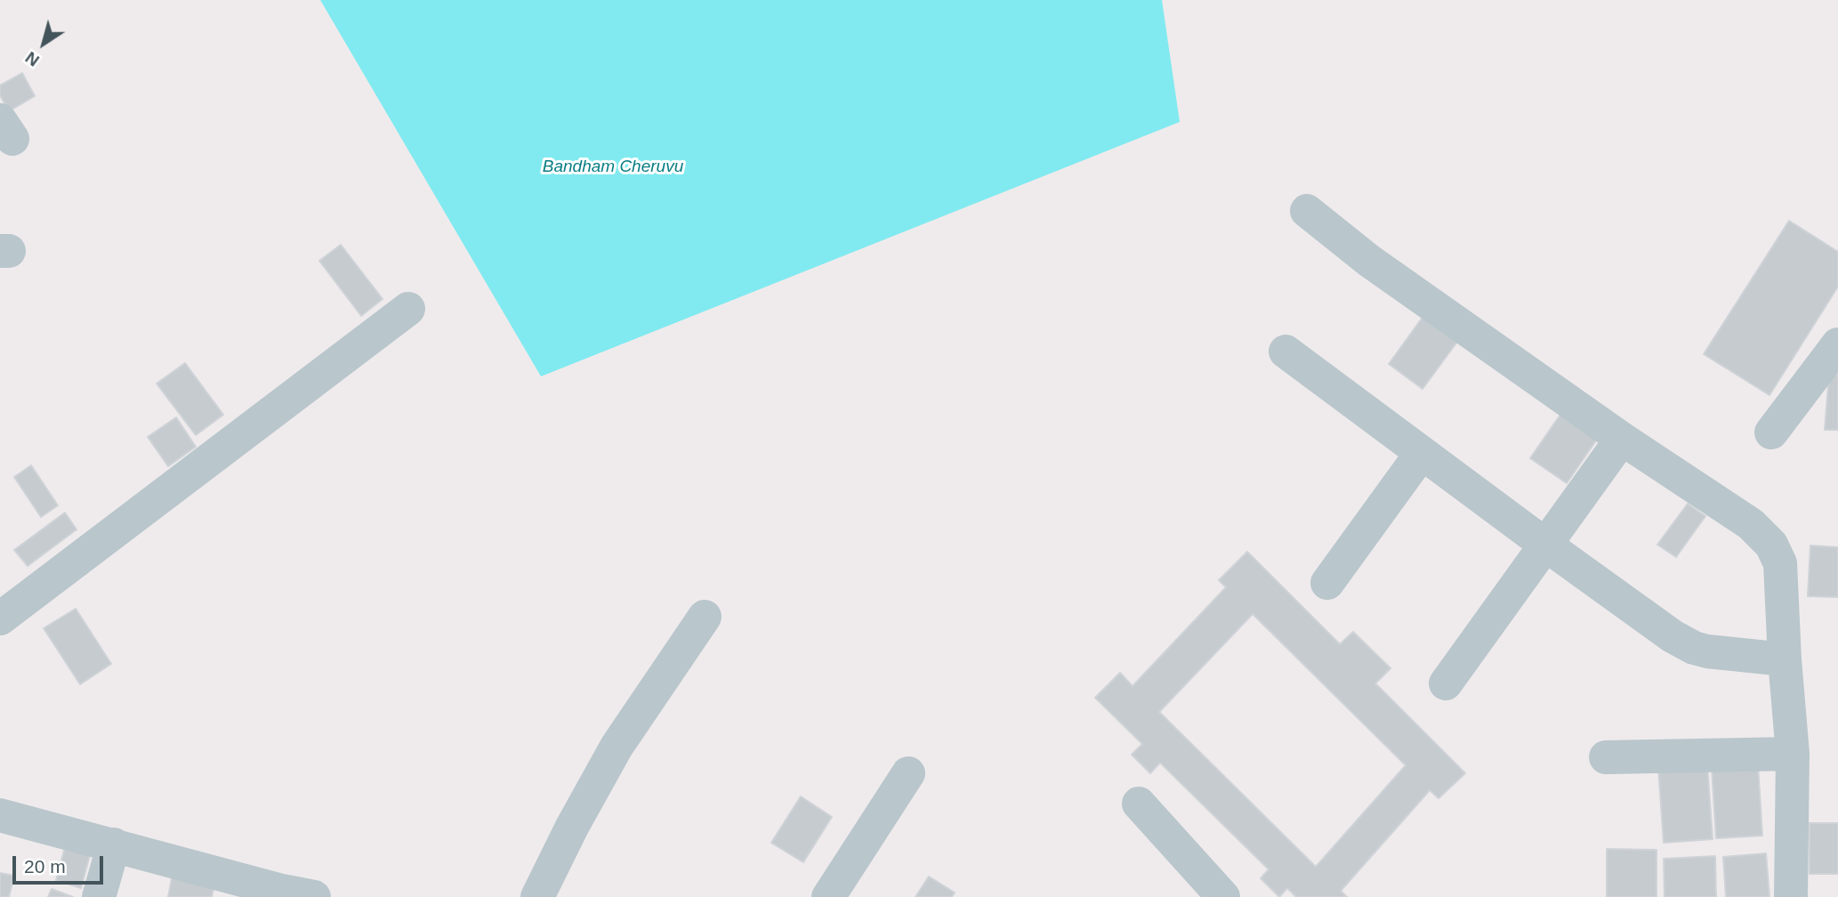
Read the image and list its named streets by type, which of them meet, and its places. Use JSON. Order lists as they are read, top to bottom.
{
  "water": ["Bandham Cheruvu"],
  "scale_bar": "20 m",
  "north": "bottom left"
}
